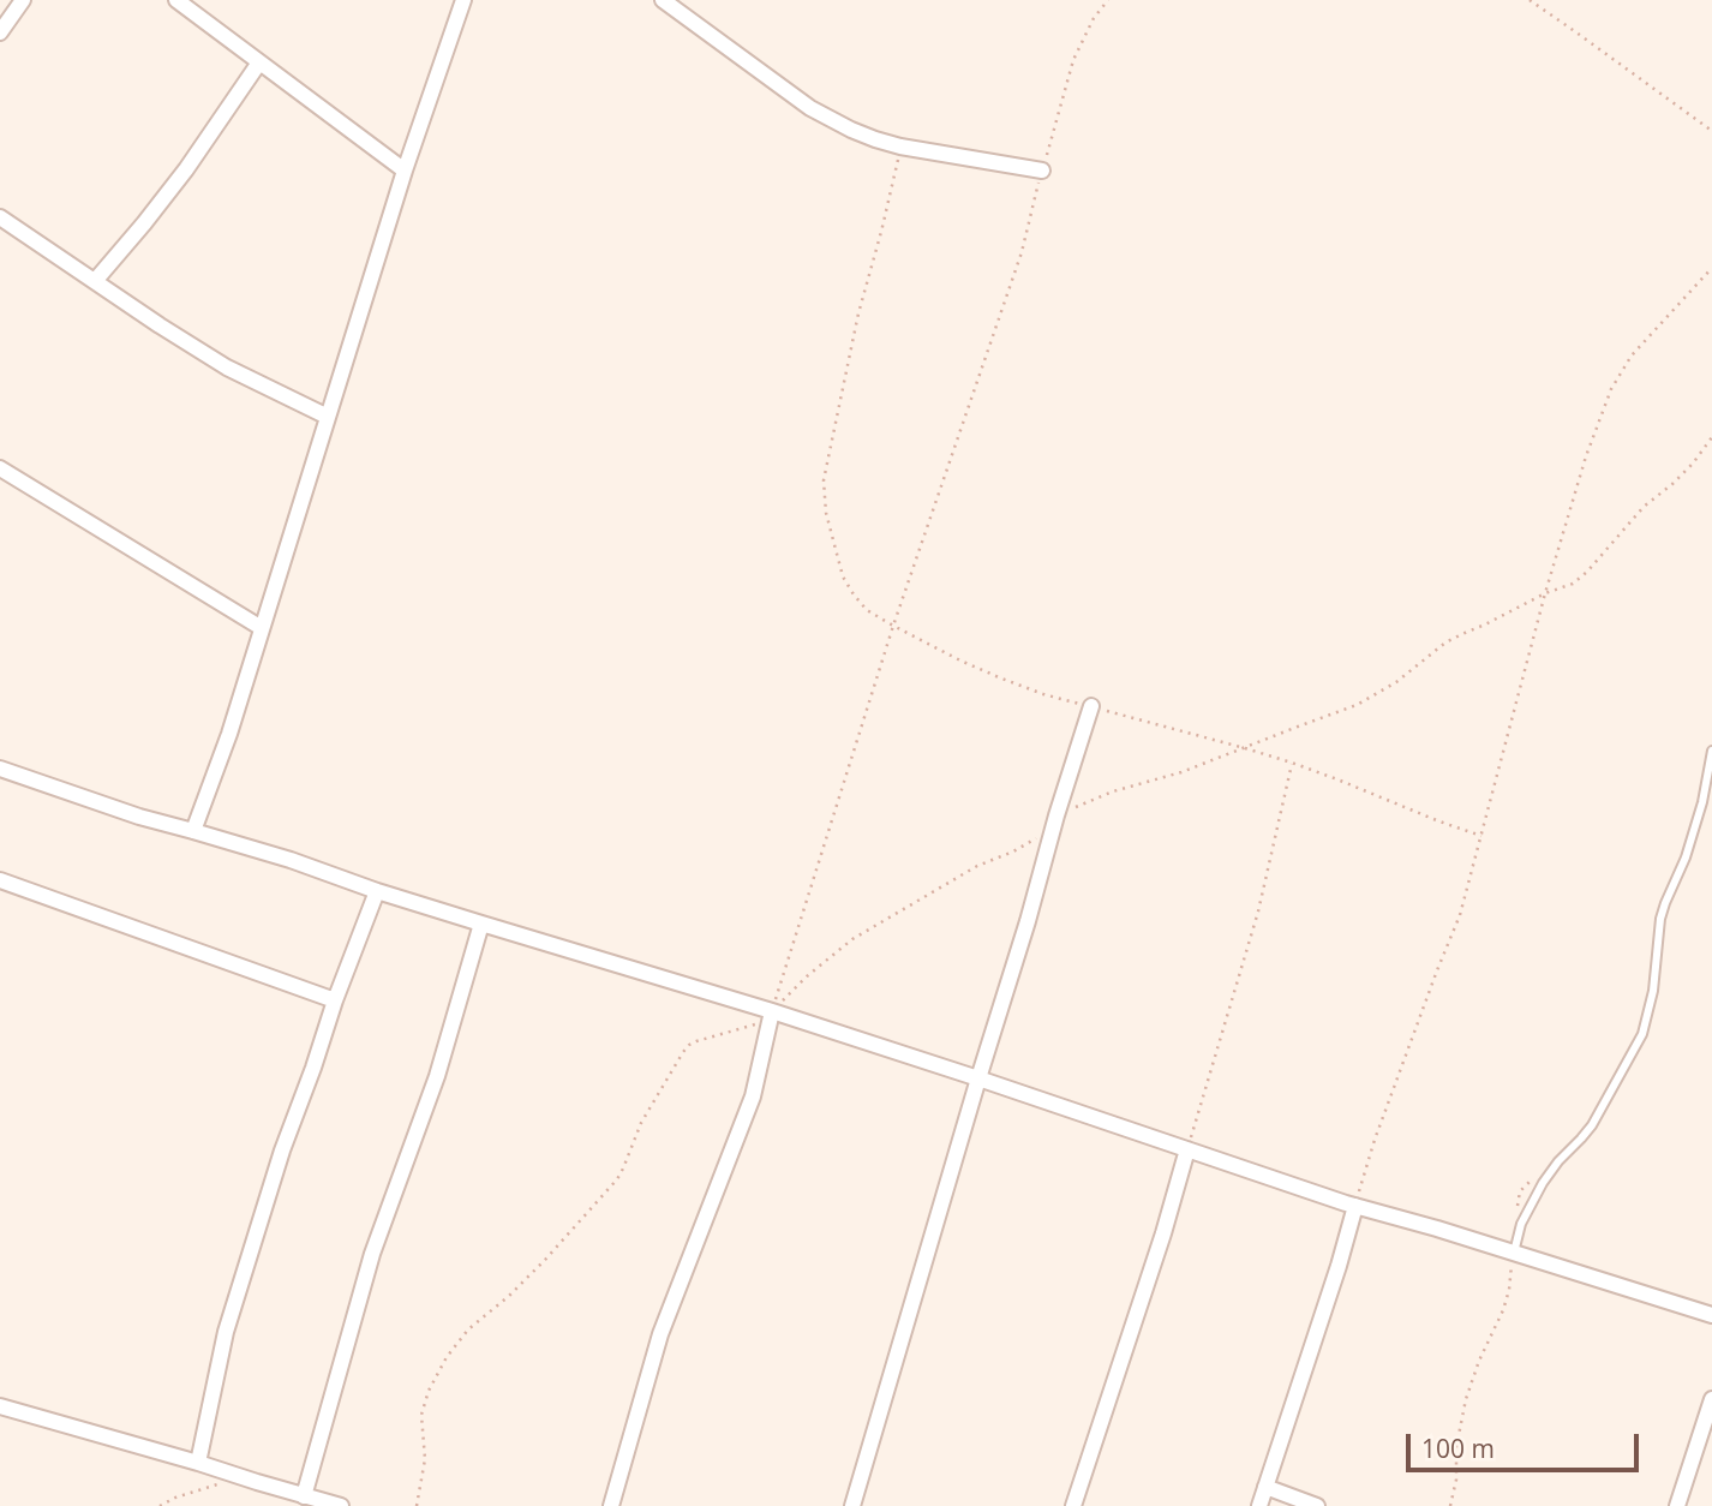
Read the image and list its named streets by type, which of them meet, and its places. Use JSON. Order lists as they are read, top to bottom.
{
  "scale_bar": "100 m"
}
